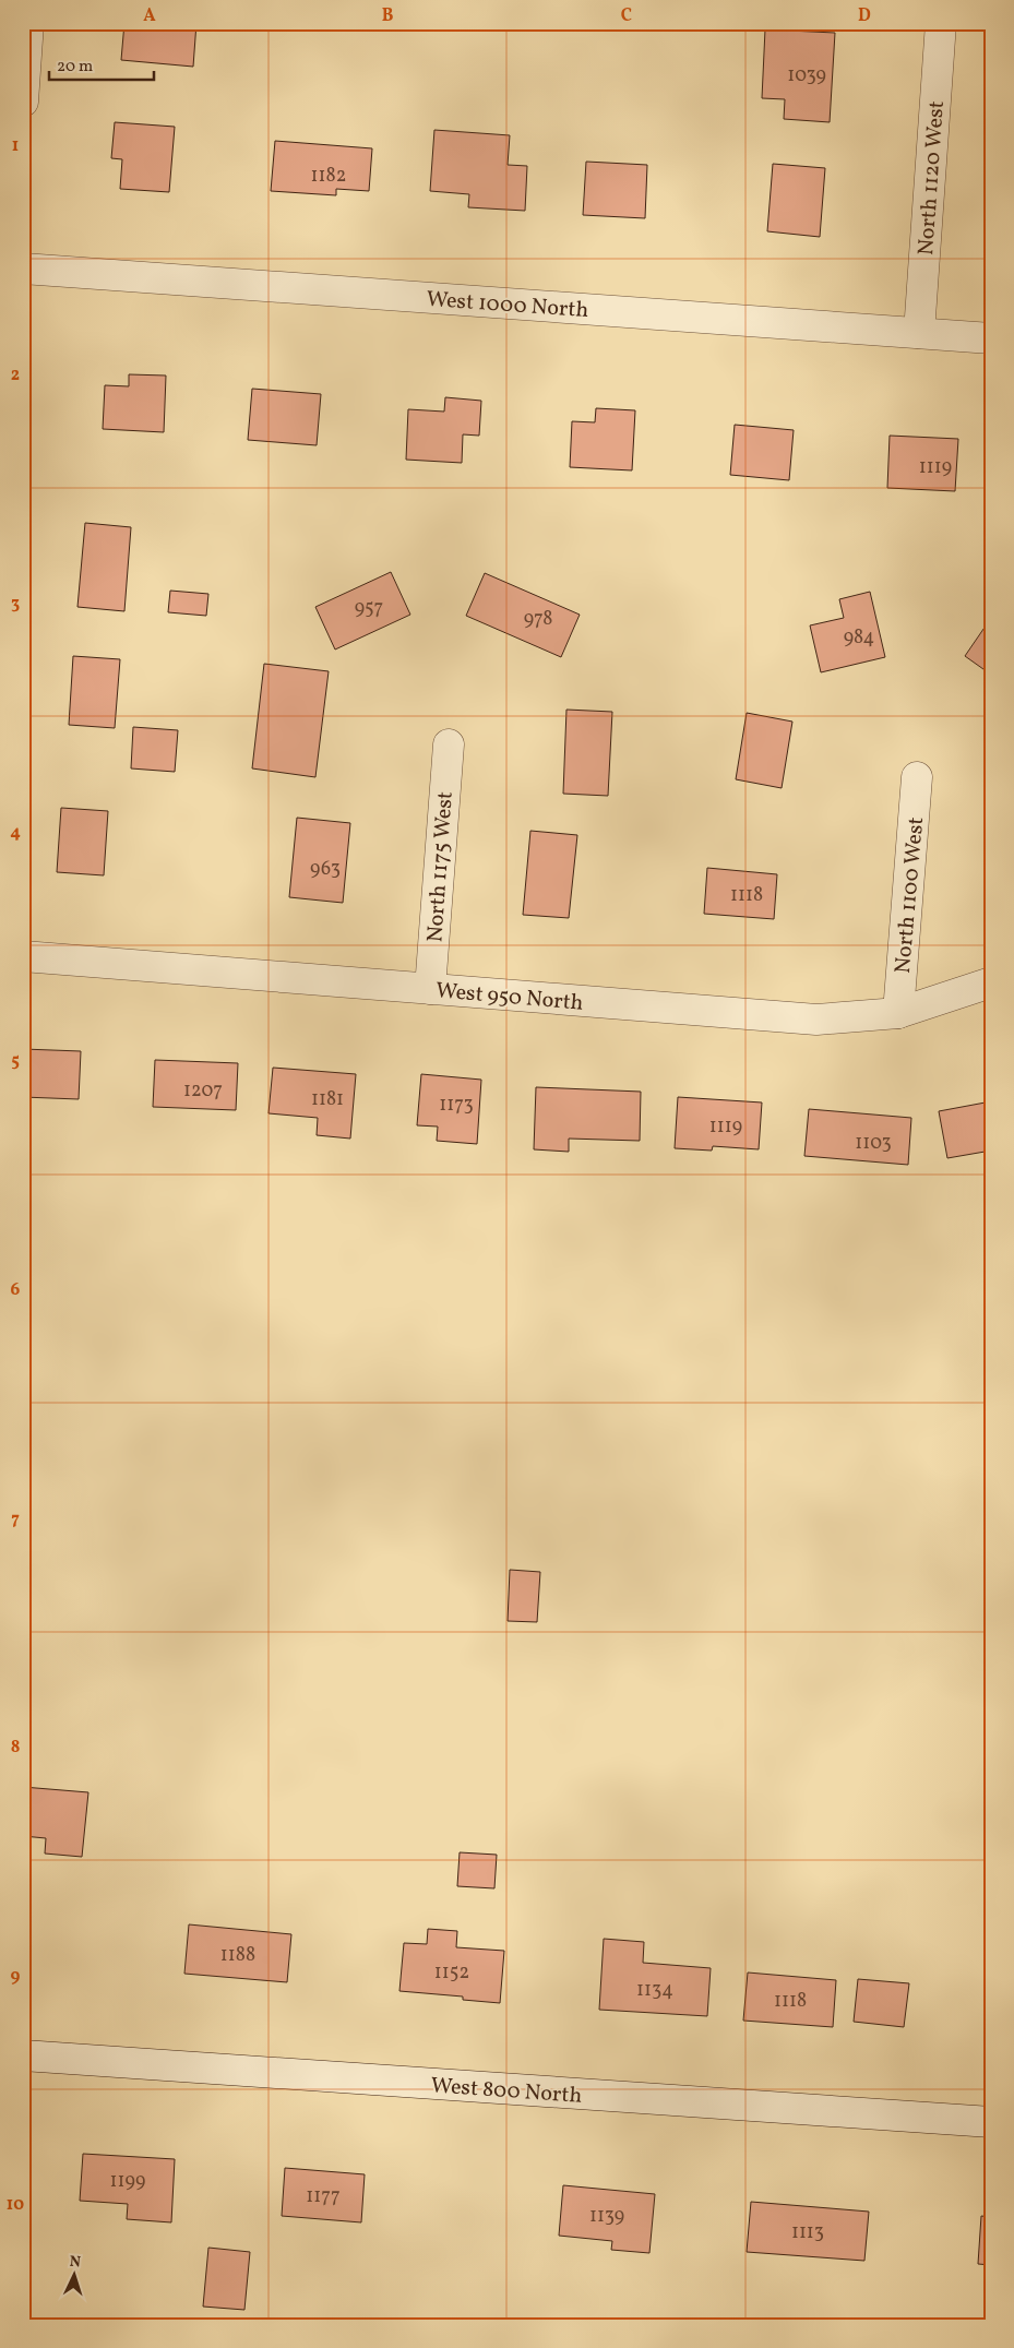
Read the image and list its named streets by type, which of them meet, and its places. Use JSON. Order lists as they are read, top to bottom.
{
  "streets": {
    "street": [
      "North 1120 West",
      "West 1000 North",
      "North 1175 West",
      "North 1100 West",
      "West 950 North",
      "West 800 North"
    ]
  },
  "crossings": [
    ["North 1120 West", "West 1000 North"],
    ["North 1175 West", "West 950 North"],
    ["North 1100 West", "West 950 North"]
  ],
  "house_numbers": [
    "1039",
    "1182",
    "1119",
    "957",
    "978",
    "984",
    "963",
    "1118",
    "1207",
    "1181",
    "1173",
    "1119",
    "1103",
    "1188",
    "1152",
    "1134",
    "1118",
    "1199",
    "1177",
    "1139",
    "1113"
  ],
  "scale_bar": "20 m",
  "north": "top",
  "grid": {
    "columns": [
      "A",
      "B",
      "C",
      "D"
    ],
    "rows": [
      "1",
      "2",
      "3",
      "4",
      "5",
      "6",
      "7",
      "8",
      "9",
      "10"
    ]
  }
}
